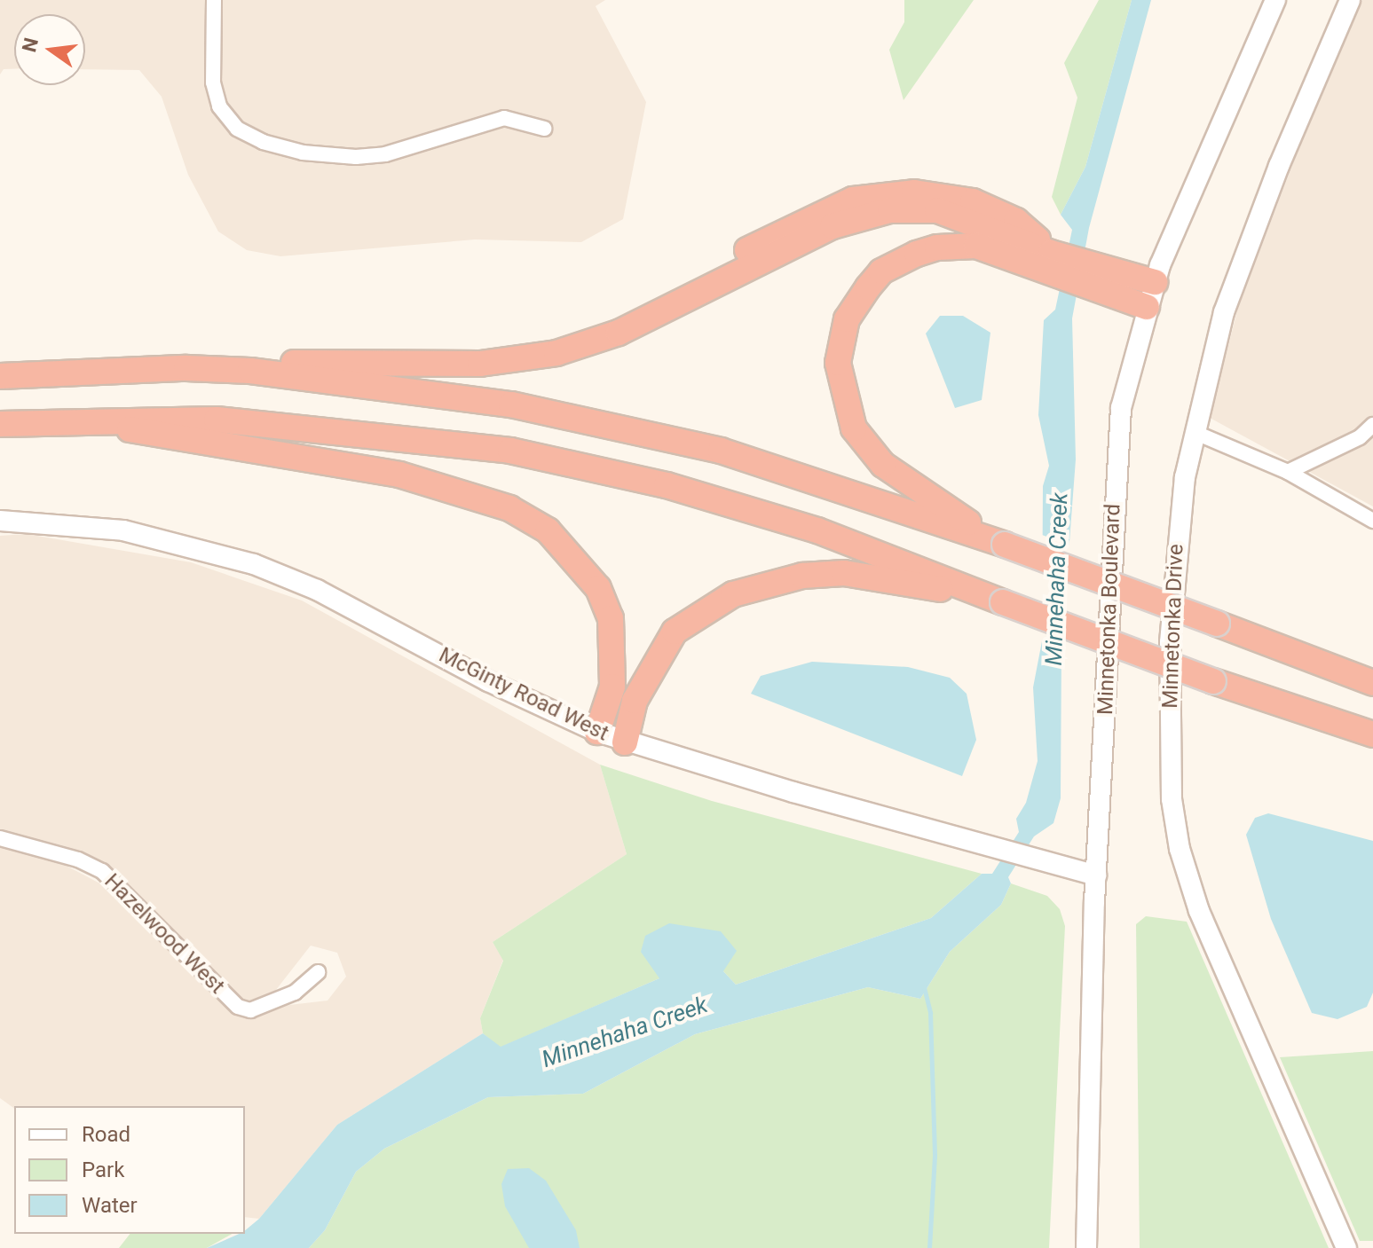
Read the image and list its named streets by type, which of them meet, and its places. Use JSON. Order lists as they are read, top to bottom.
{
  "streets": {
    "main road": ["Minnetonka Boulevard", "Minnetonka Drive", "McGinty Road West"],
    "street": ["Hazelwood West"]
  },
  "crossings": [
    ["Minnetonka Boulevard", "McGinty Road West"]
  ],
  "water": ["Minnehaha Creek"],
  "legend": ["Road", "Park", "Water"],
  "north": "left"
}
